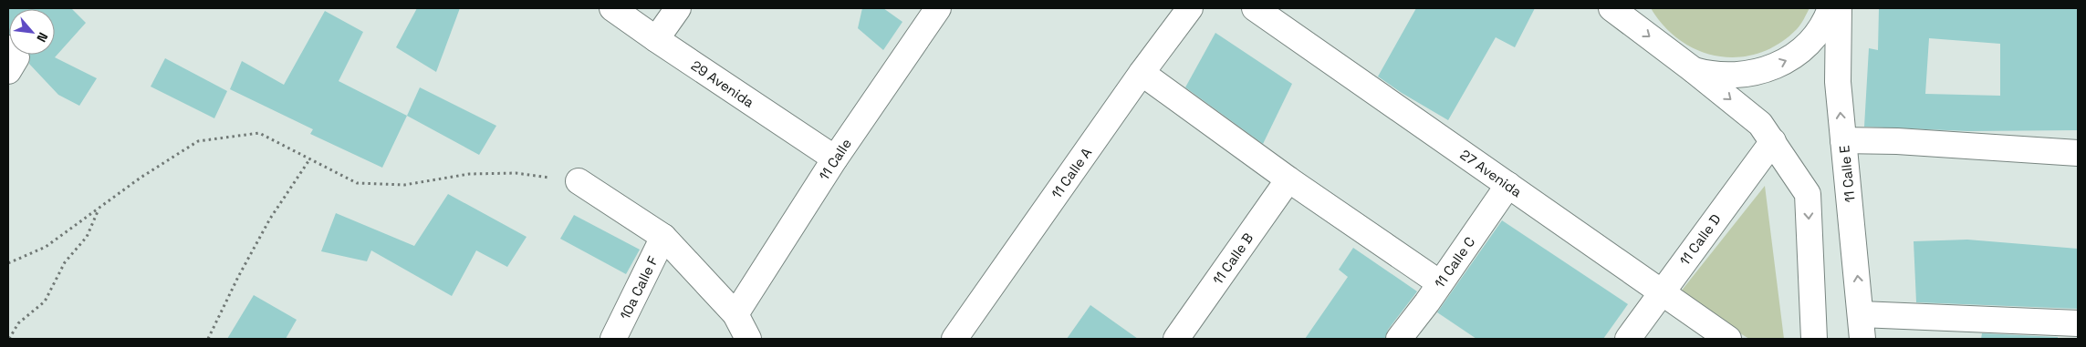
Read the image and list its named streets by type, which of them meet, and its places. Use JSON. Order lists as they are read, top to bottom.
{
  "streets": {
    "street": [
      "29 Avenida",
      "11 Calle",
      "11 Calle A",
      "27 Avenida",
      "11 Calle E",
      "11 Calle D",
      "11 Calle B",
      "11 Calle C",
      "10a Calle F"
    ]
  },
  "crossings": [
    ["29 Avenida", "11 Calle"],
    ["27 Avenida", "11 Calle D"],
    ["27 Avenida", "11 Calle C"]
  ],
  "north": "bottom right"
}
